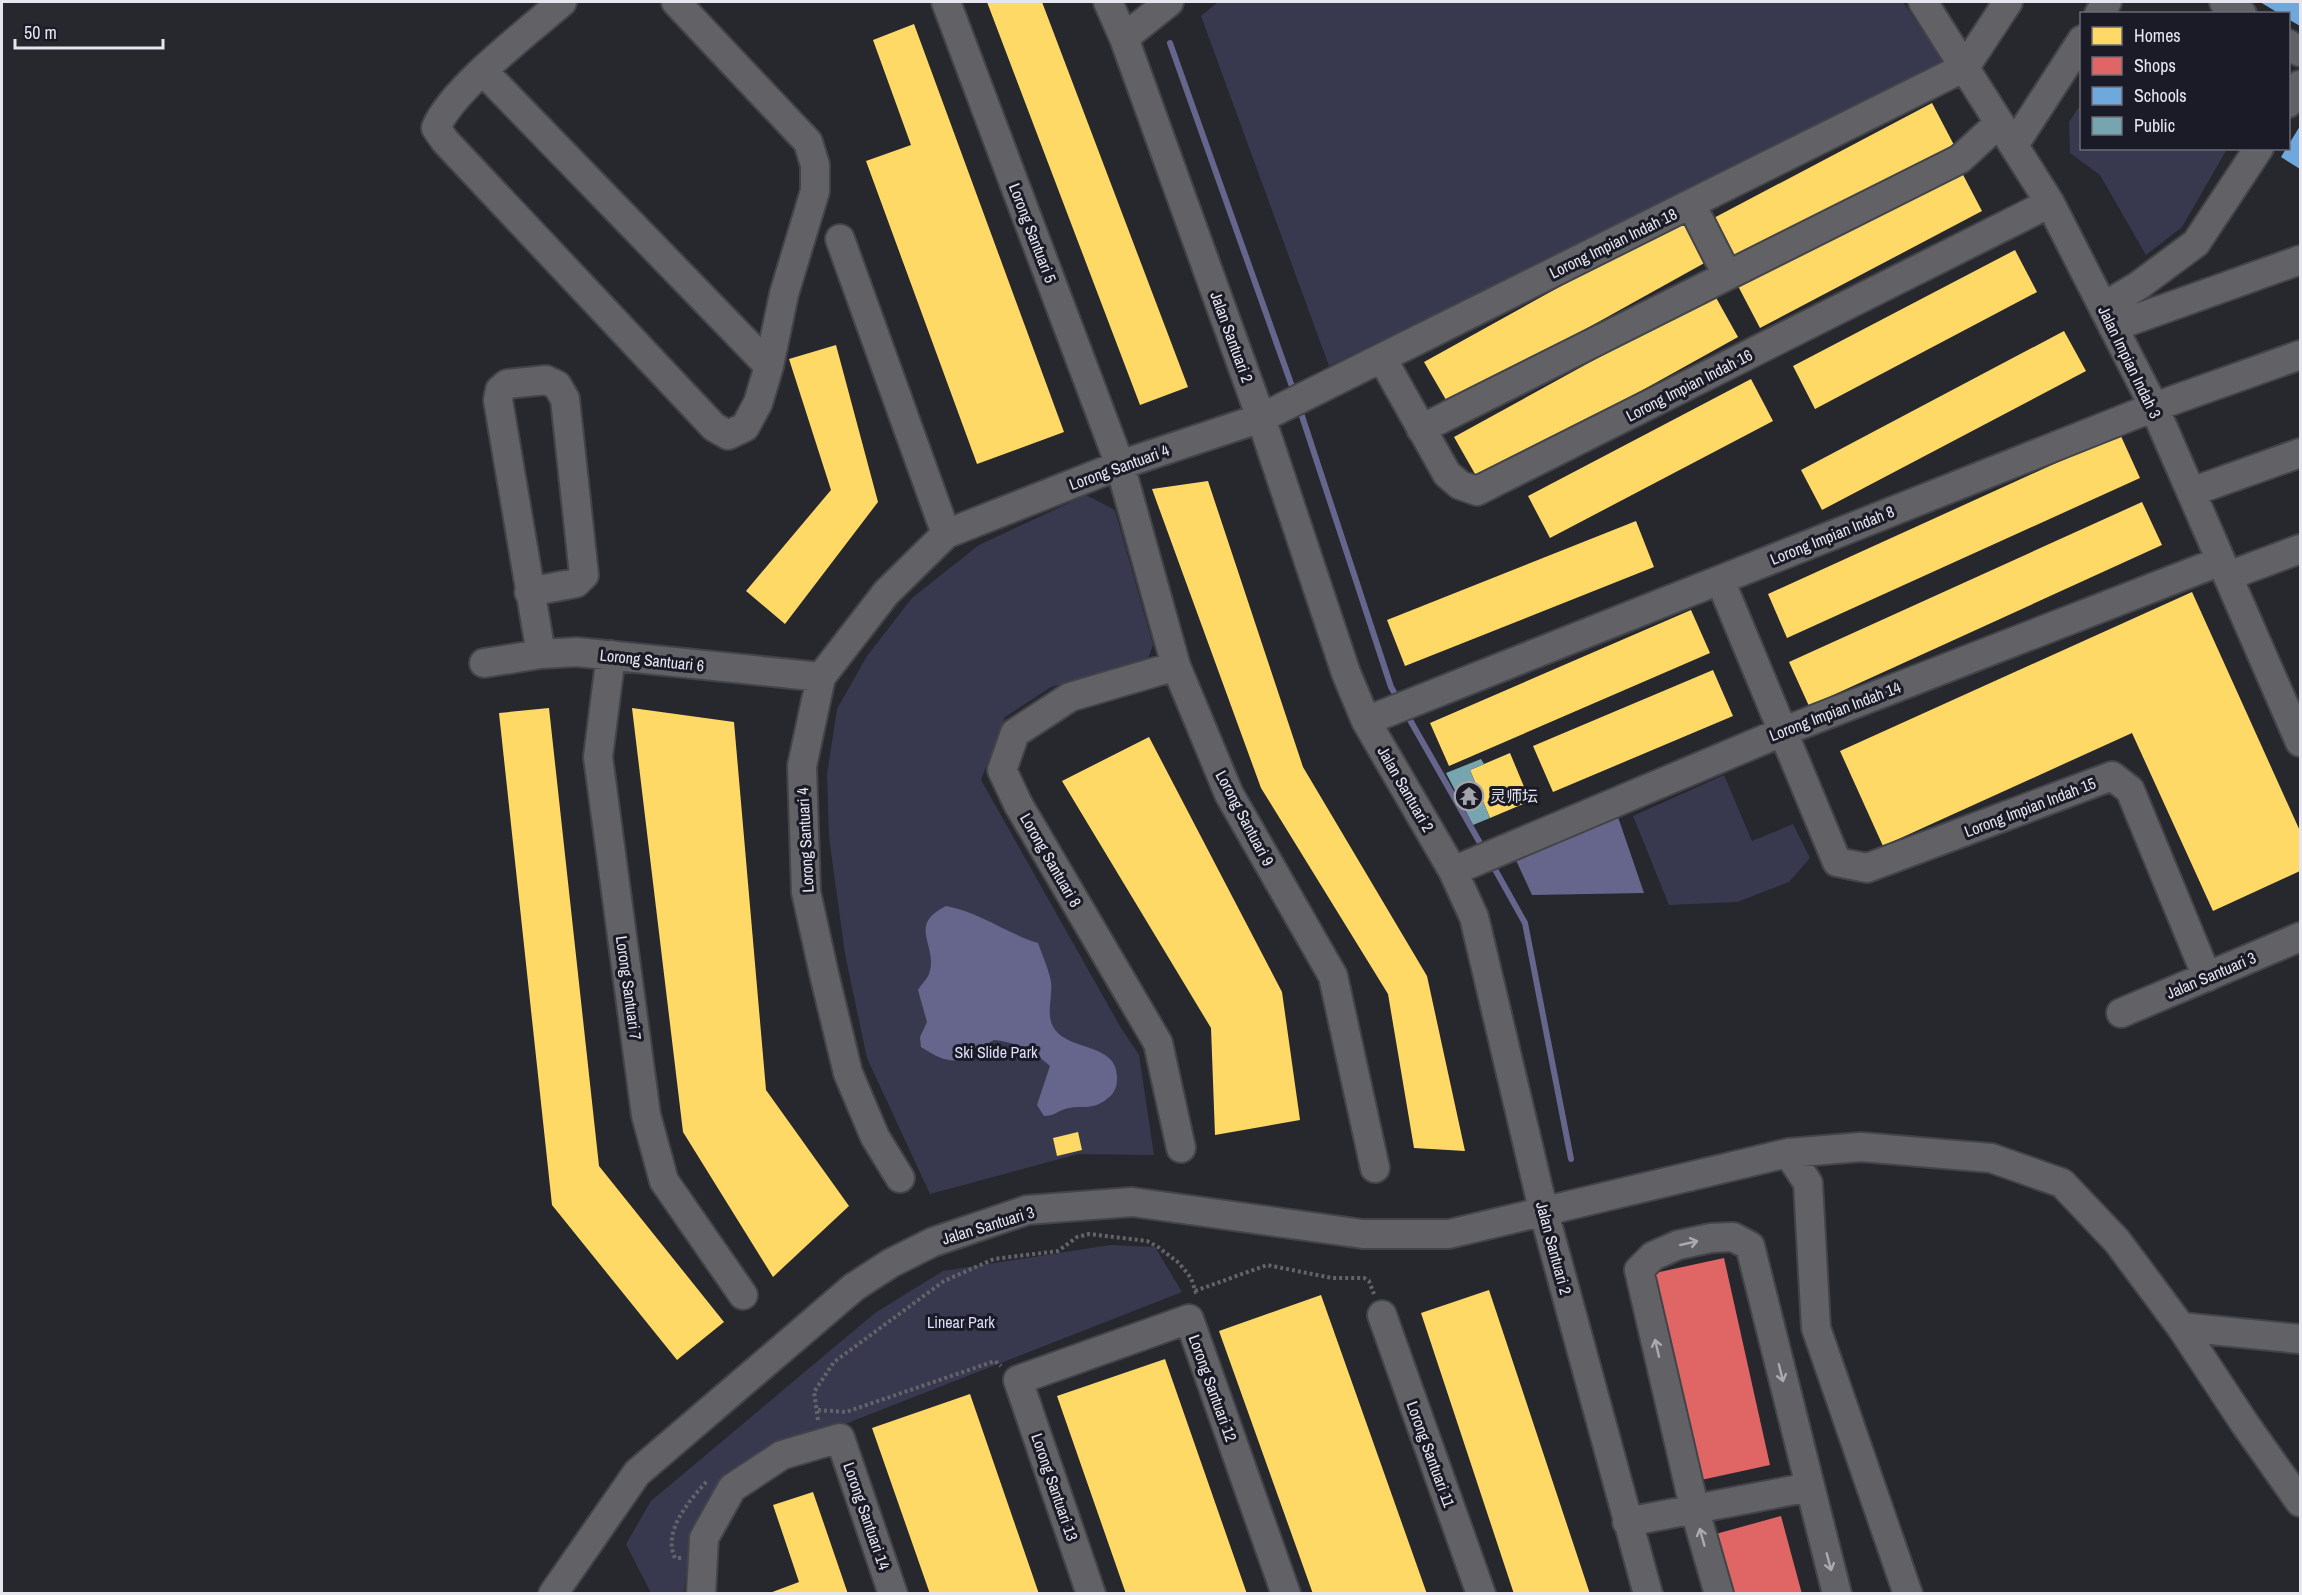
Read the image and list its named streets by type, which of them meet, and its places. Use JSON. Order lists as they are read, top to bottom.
{
  "streets": {
    "street": [
      "Lorong Santuari 5",
      "Lorong Impian Indah 18",
      "Jalan Santuari 2",
      "Jalan Impian Indah 3",
      "Lorong Impian Indah 16",
      "Lorong Santuari 4",
      "Lorong Impian Indah 8",
      "Lorong Santuari 6",
      "Lorong Impian Indah 14",
      "Lorong Impian Indah 15",
      "Lorong Santuari 9",
      "Lorong Santuari 8",
      "Jalan Santuari 3",
      "Lorong Santuari 7",
      "Lorong Santuari 12",
      "Lorong Santuari 11",
      "Lorong Santuari 13",
      "Lorong Santuari 14"
    ]
  },
  "crossings": [
    ["Lorong Santuari 5", "Lorong Santuari 4"],
    ["Lorong Santuari 5", "Lorong Santuari 9"],
    ["Lorong Impian Indah 18", "Jalan Santuari 2"],
    ["Lorong Impian Indah 18", "Jalan Impian Indah 3"],
    ["Lorong Impian Indah 18", "Lorong Impian Indah 16"],
    ["Lorong Impian Indah 18", "Lorong Santuari 4"],
    ["Jalan Santuari 2", "Lorong Santuari 4"],
    ["Jalan Santuari 2", "Lorong Impian Indah 8"],
    ["Jalan Santuari 2", "Lorong Impian Indah 14"],
    ["Jalan Santuari 2", "Jalan Santuari 3"],
    ["Jalan Impian Indah 3", "Lorong Impian Indah 16"],
    ["Jalan Impian Indah 3", "Lorong Impian Indah 8"],
    ["Jalan Impian Indah 3", "Lorong Impian Indah 14"],
    ["Lorong Santuari 4", "Lorong Santuari 6"],
    ["Lorong Santuari 4", "Lorong Santuari 9"],
    ["Lorong Santuari 6", "Lorong Santuari 7"],
    ["Lorong Impian Indah 14", "Lorong Impian Indah 15"],
    ["Lorong Impian Indah 15", "Jalan Santuari 3"],
    ["Lorong Santuari 9", "Lorong Santuari 8"],
    ["Lorong Santuari 12", "Lorong Santuari 13"]
  ],
  "parks": ["Ski Slide Park", "Linear Park"],
  "places": {
    "temple": ["灵师坛"]
  },
  "legend": [
    "Homes",
    "Shops",
    "Schools",
    "Public"
  ],
  "scale_bar": "50 m"
}
